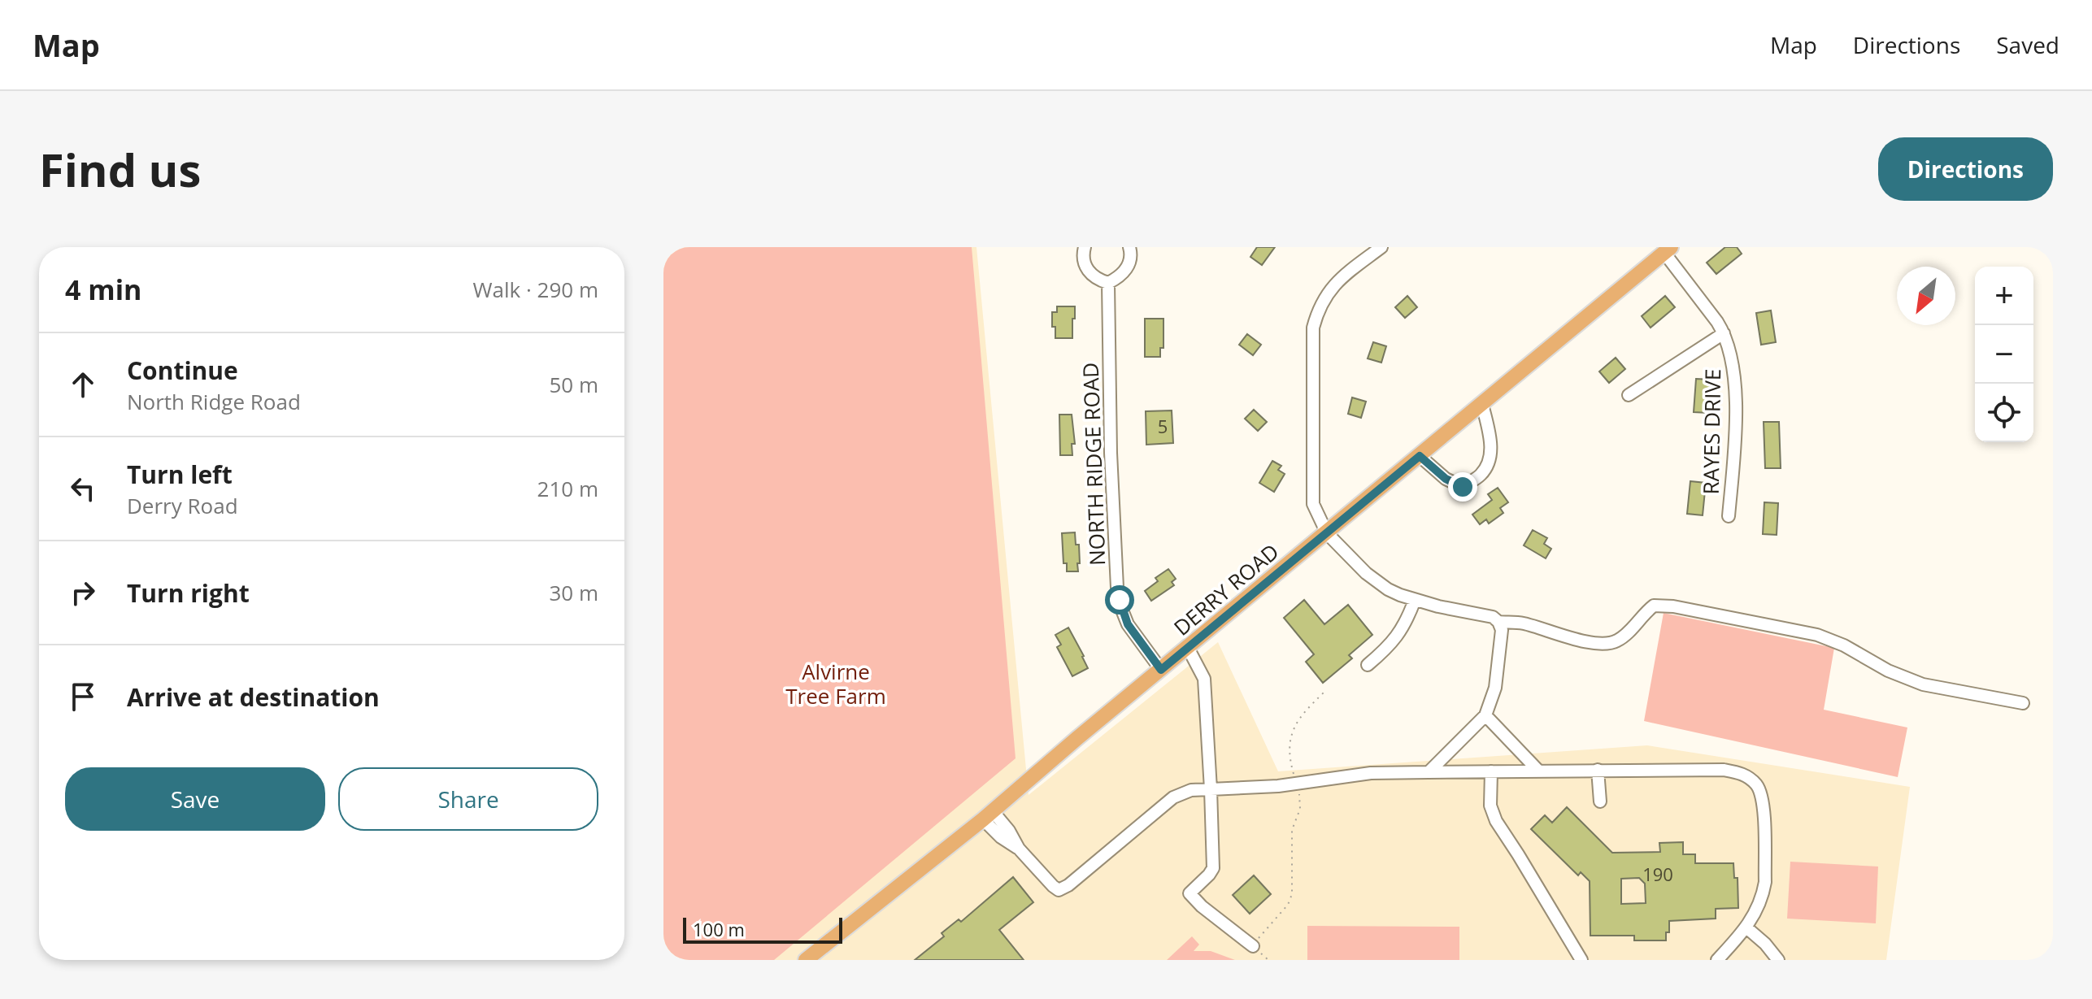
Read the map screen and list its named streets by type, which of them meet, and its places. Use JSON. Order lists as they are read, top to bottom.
{
  "streets": {
    "main road": ["DERRY ROAD"],
    "street": ["RAYES DRIVE", "NORTH RIDGE ROAD"]
  },
  "crossings": [
    ["RAYES DRIVE", "DERRY ROAD"],
    ["NORTH RIDGE ROAD", "DERRY ROAD"]
  ],
  "parks": ["Alvirne Tree Farm"],
  "house_numbers": ["5", "190"],
  "scale_bar": "100 m",
  "north": "bottom left",
  "page": {
    "header": "Map",
    "nav": ["Map", "Directions", "Saved"],
    "buttons": [
      "Directions",
      ["Save", "Share"]
    ],
    "title": "Find us",
    "heading": ["4 min", "Walk · 290 m"],
    "map_buttons": ["+", "−"],
    "list": [
      ["Continue", "North Ridge Road", "50 m"],
      ["Turn left", "Derry Road", "210 m"],
      ["Turn right", "30 m"],
      "Arrive at destination"
    ],
    "scale": "100 m"
  }
}
